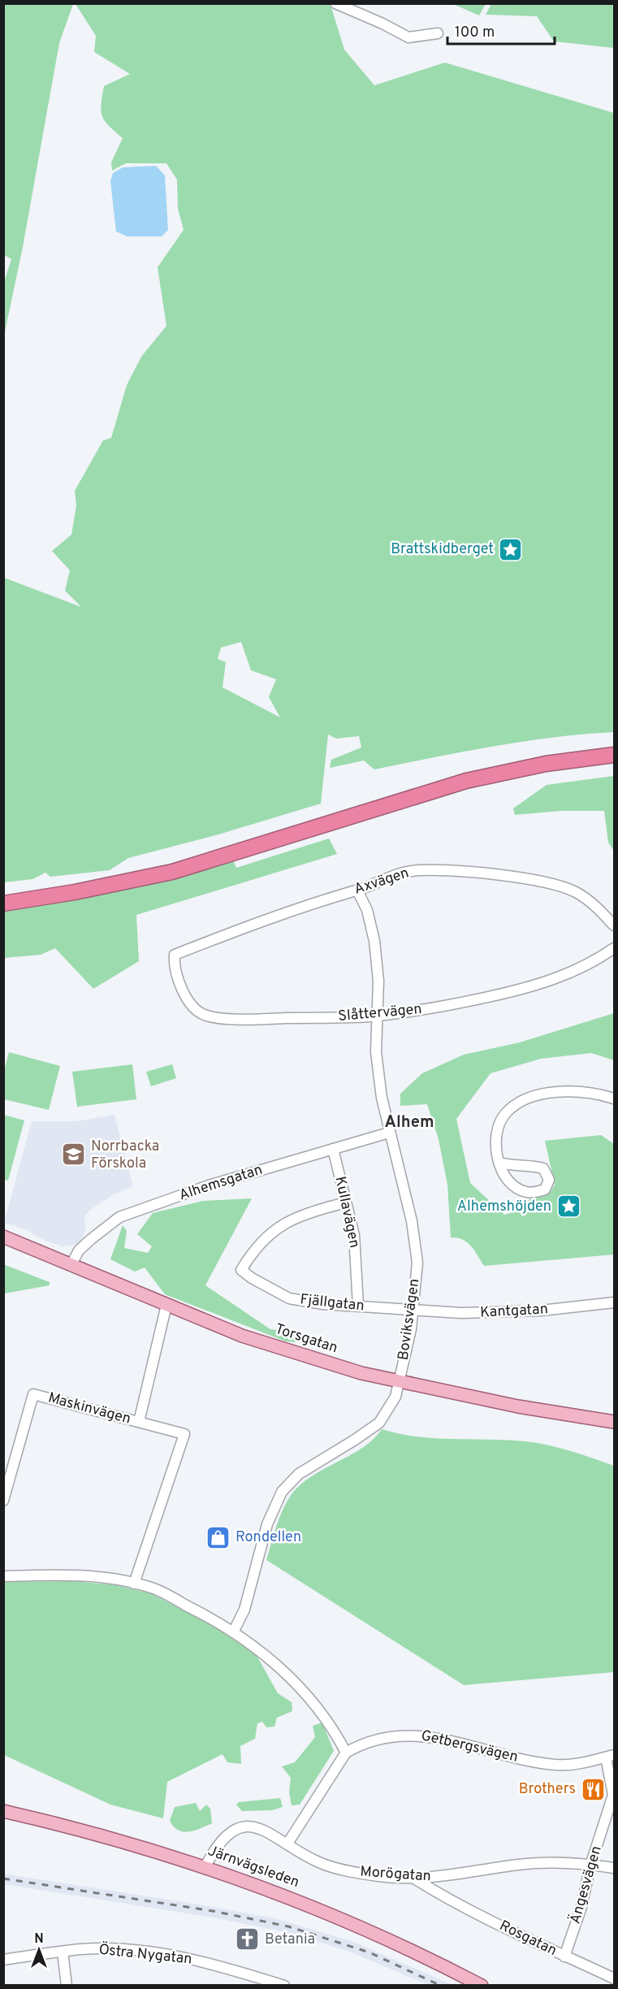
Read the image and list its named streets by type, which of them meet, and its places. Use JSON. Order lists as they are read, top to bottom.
{
  "streets": {
    "main road": ["Torsgatan", "Järnvägsleden"],
    "street": [
      "Axvägen",
      "Slåttervägen",
      "Alhemsgatan",
      "Kullavägen",
      "Fjällgatan",
      "Kantgatan",
      "Boviksvägen",
      "Maskinvägen",
      "Getbergsvägen",
      "Morögatan",
      "Ängesvägen",
      "Rosgatan",
      "Östra Nygatan"
    ]
  },
  "crossings": [
    ["Axvägen", "Slåttervägen"],
    ["Axvägen", "Boviksvägen"],
    ["Slåttervägen", "Boviksvägen"],
    ["Alhemsgatan", "Kullavägen"],
    ["Alhemsgatan", "Boviksvägen"],
    ["Alhemsgatan", "Torsgatan"],
    ["Kullavägen", "Fjällgatan"],
    ["Fjällgatan", "Kantgatan"],
    ["Fjällgatan", "Boviksvägen"],
    ["Kantgatan", "Boviksvägen"],
    ["Boviksvägen", "Torsgatan"],
    ["Torsgatan", "Maskinvägen"],
    ["Getbergsvägen", "Ängesvägen"],
    ["Järnvägsleden", "Morögatan"],
    ["Morögatan", "Ängesvägen"],
    ["Morögatan", "Rosgatan"],
    ["Ängesvägen", "Rosgatan"]
  ],
  "districts": ["Alhem"],
  "places": {
    "place": ["Brattskidberget", "Alhemshöjden"],
    "school or university": ["Norrbacka Förskola"],
    "shop": ["Rondellen"],
    "restaurant": ["Brothers"],
    "church": ["Betania"]
  },
  "scale_bar": "100 m",
  "north": "top"
}
